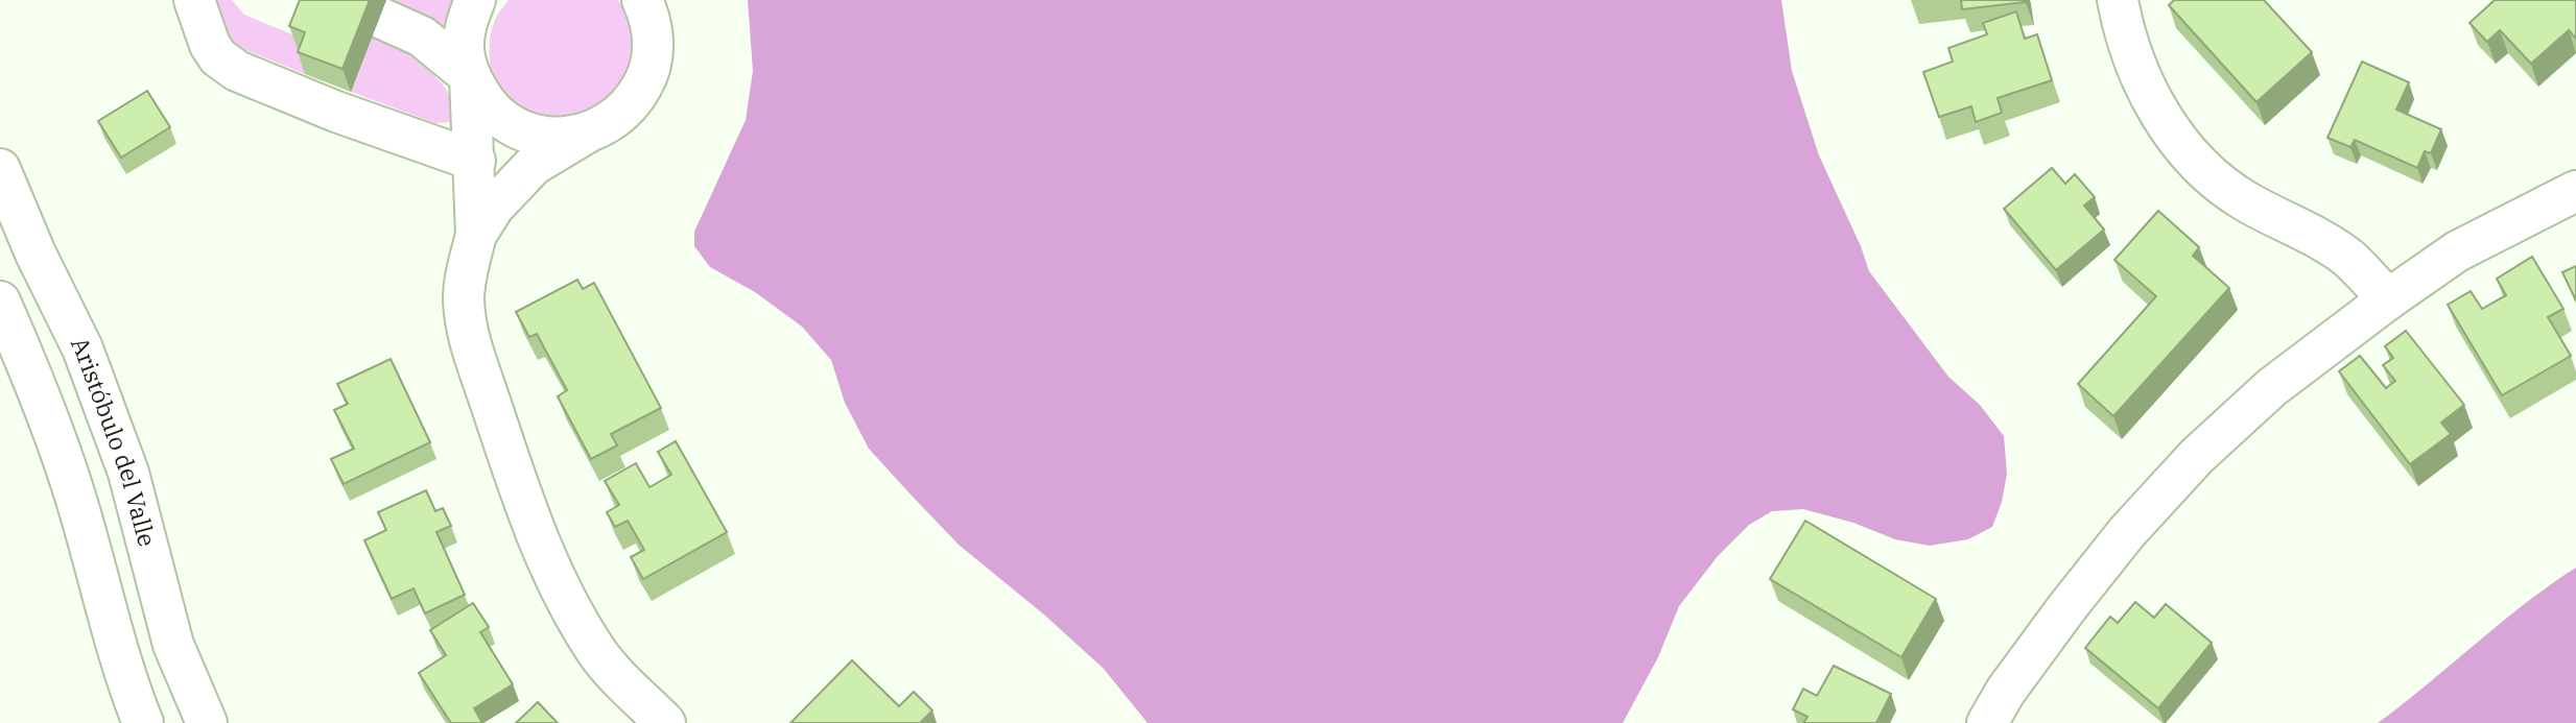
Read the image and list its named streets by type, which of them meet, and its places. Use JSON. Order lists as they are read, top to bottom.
{
  "streets": {
    "street": ["Aristóbulo del Valle"]
  }
}
